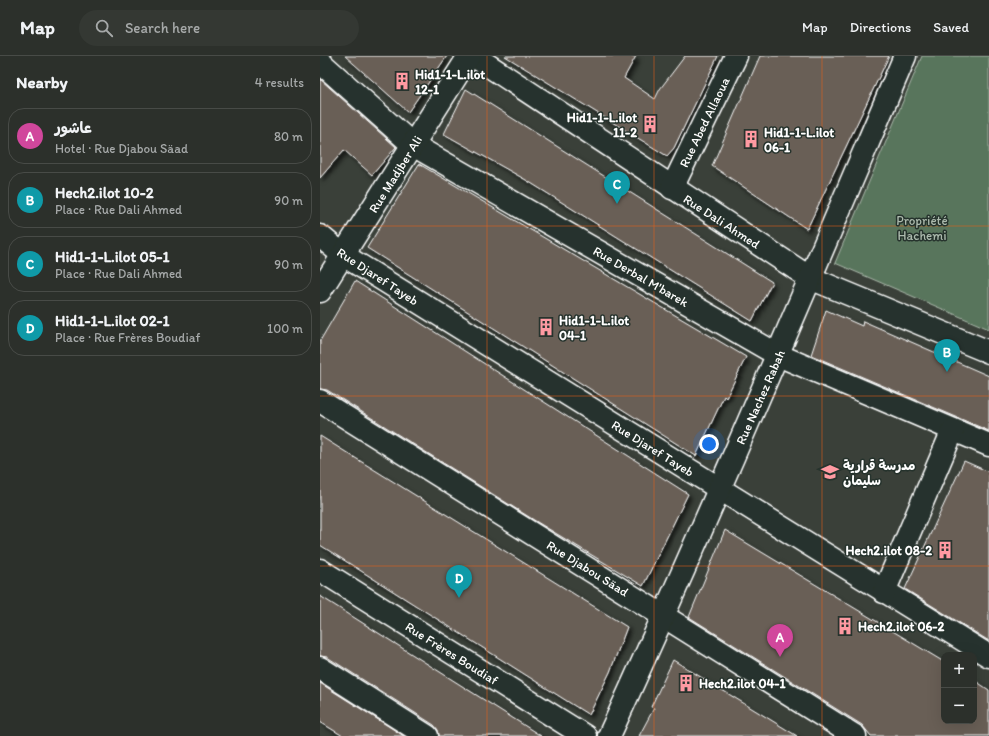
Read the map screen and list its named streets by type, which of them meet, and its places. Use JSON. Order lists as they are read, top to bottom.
{
  "streets": {
    "street": [
      "Rue Abed Allaoua",
      "Rue Madjber Ali",
      "Rue Dali Ahmed",
      "Rue Djaref Tayeb",
      "Rue Derbal M'barek",
      "Rue Nachez Rabah",
      "Rue Djabou Säad",
      "Rue Frères Boudiaf"
    ]
  },
  "crossings": [
    ["Rue Abed Allaoua", "Rue Dali Ahmed"],
    ["Rue Madjber Ali", "Rue Djaref Tayeb"],
    ["Rue Madjber Ali", "Rue Derbal M'barek"],
    ["Rue Dali Ahmed", "Rue Nachez Rabah"],
    ["Rue Djaref Tayeb", "Rue Nachez Rabah"],
    ["Rue Derbal M'barek", "Rue Nachez Rabah"],
    ["Rue Nachez Rabah", "Rue Djabou Säad"]
  ],
  "parks": ["Propriété Hachemi"],
  "places": {
    "building": [
      "Hid1-1-L.ilot 12-1",
      "Hid1-1-L.ilot 11-2",
      "Hid1-1-L.ilot 06-1",
      "Hid1-1-L.ilot 04-1",
      "Hech2.ilot 08-2",
      "Hech2.ilot 06-2",
      "Hech2.ilot 04-1"
    ],
    "school or university": ["مدرسة قرارية سليمان"]
  },
  "page": {
    "header": "Map",
    "search": "Search here",
    "nav": ["Map", "Directions", "Saved"],
    "heading": ["Nearby", "4 results"],
    "list": [
      {
        "mark": "A",
        "name": "عاشور",
        "note": "Hotel · Rue Djabou Säad",
        "value": "80 m"
      },
      {
        "mark": "B",
        "name": "Hech2.ilot 10-2",
        "note": "Place · Rue Dali Ahmed",
        "value": "90 m"
      },
      {
        "mark": "C",
        "name": "Hid1-1-L.ilot 05-1",
        "note": "Place · Rue Dali Ahmed",
        "value": "90 m"
      },
      {
        "mark": "D",
        "name": "Hid1-1-L.ilot 02-1",
        "note": "Place · Rue Frères Boudiaf",
        "value": "100 m"
      }
    ],
    "pins": [
      "C",
      "B",
      "D",
      "A"
    ],
    "map_buttons": ["+", "−"]
  }
}
